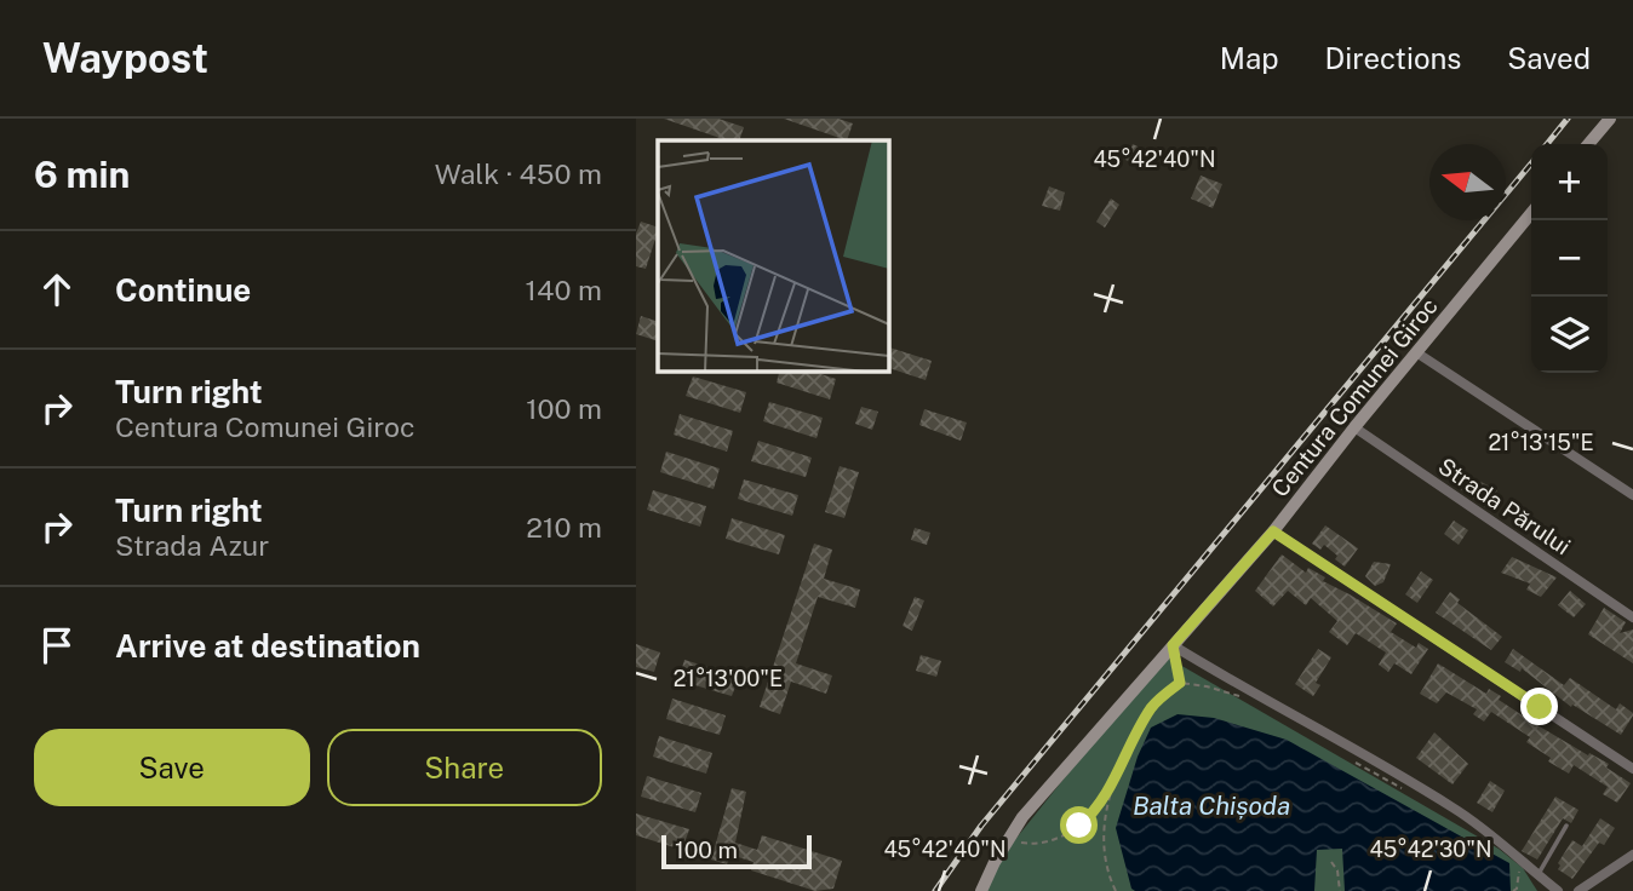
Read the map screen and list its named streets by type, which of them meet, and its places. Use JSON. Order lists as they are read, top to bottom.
{
  "streets": {
    "main road": ["Centura Comunei Giroc"],
    "street": ["Strada Părului"]
  },
  "crossings": [
    ["Centura Comunei Giroc", "Strada Părului"]
  ],
  "water": ["Balta Chișoda"],
  "scale_bar": "100 m",
  "north": "left",
  "page": {
    "header": "Waypost",
    "nav": ["Map", "Directions", "Saved"],
    "heading": ["6 min", "Walk · 450 m"],
    "map_buttons": ["+", "−"],
    "list": [
      ["Continue", "140 m"],
      ["Turn right", "Centura Comunei Giroc", "100 m"],
      ["Turn right", "Strada Azur", "210 m"],
      "Arrive at destination"
    ],
    "buttons": ["Save", "Share"],
    "scale": "100 m"
  },
  "coordinates": [
    "45°42'40\"N",
    "21°13'15\"E",
    "21°13'00\"E",
    "45°42'30\"N"
  ]
}
